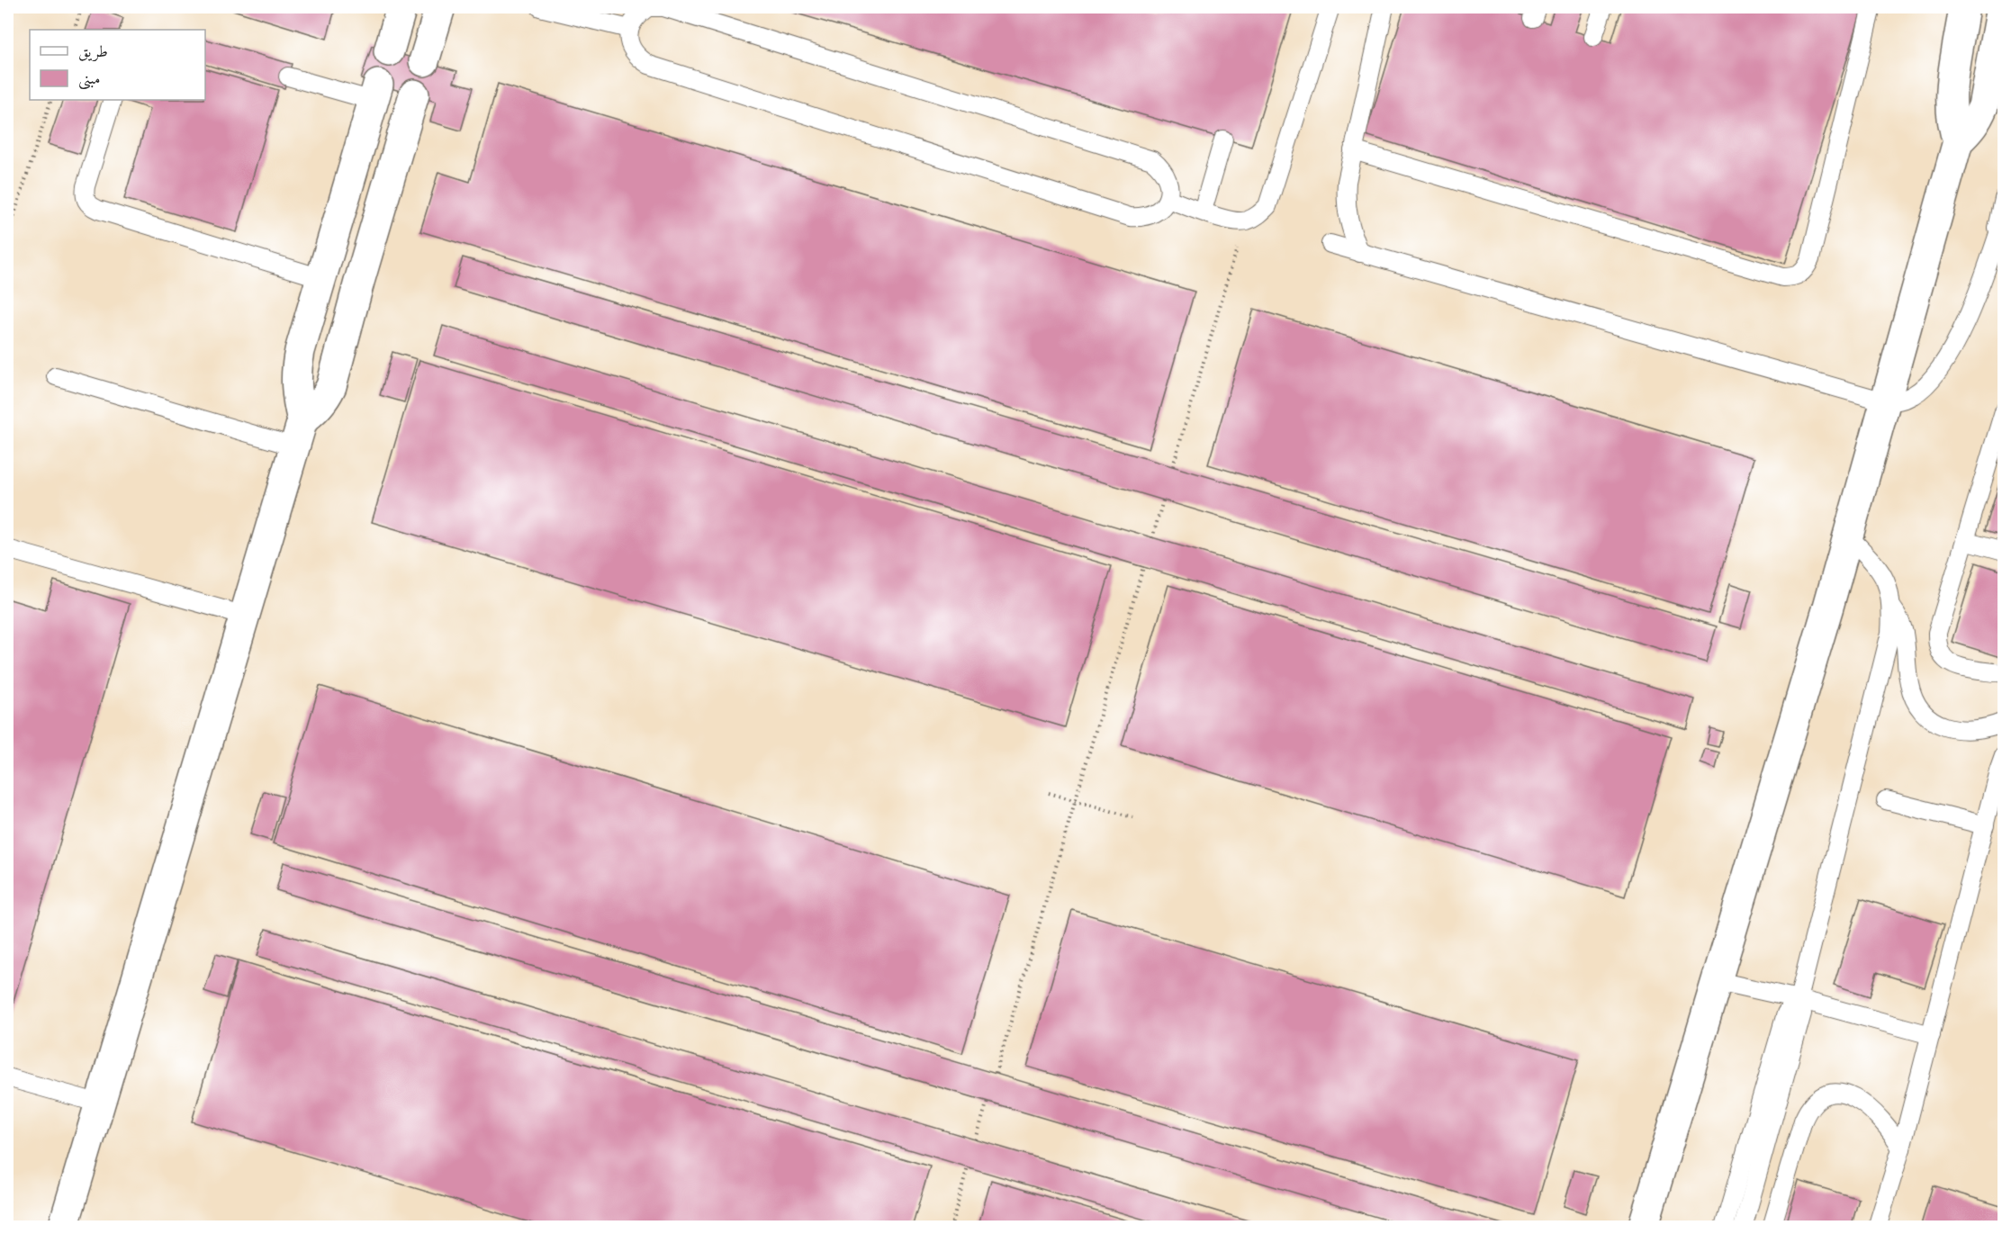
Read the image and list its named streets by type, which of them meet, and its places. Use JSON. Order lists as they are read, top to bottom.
{
  "legend": ["طريق", "مبنى"]
}
